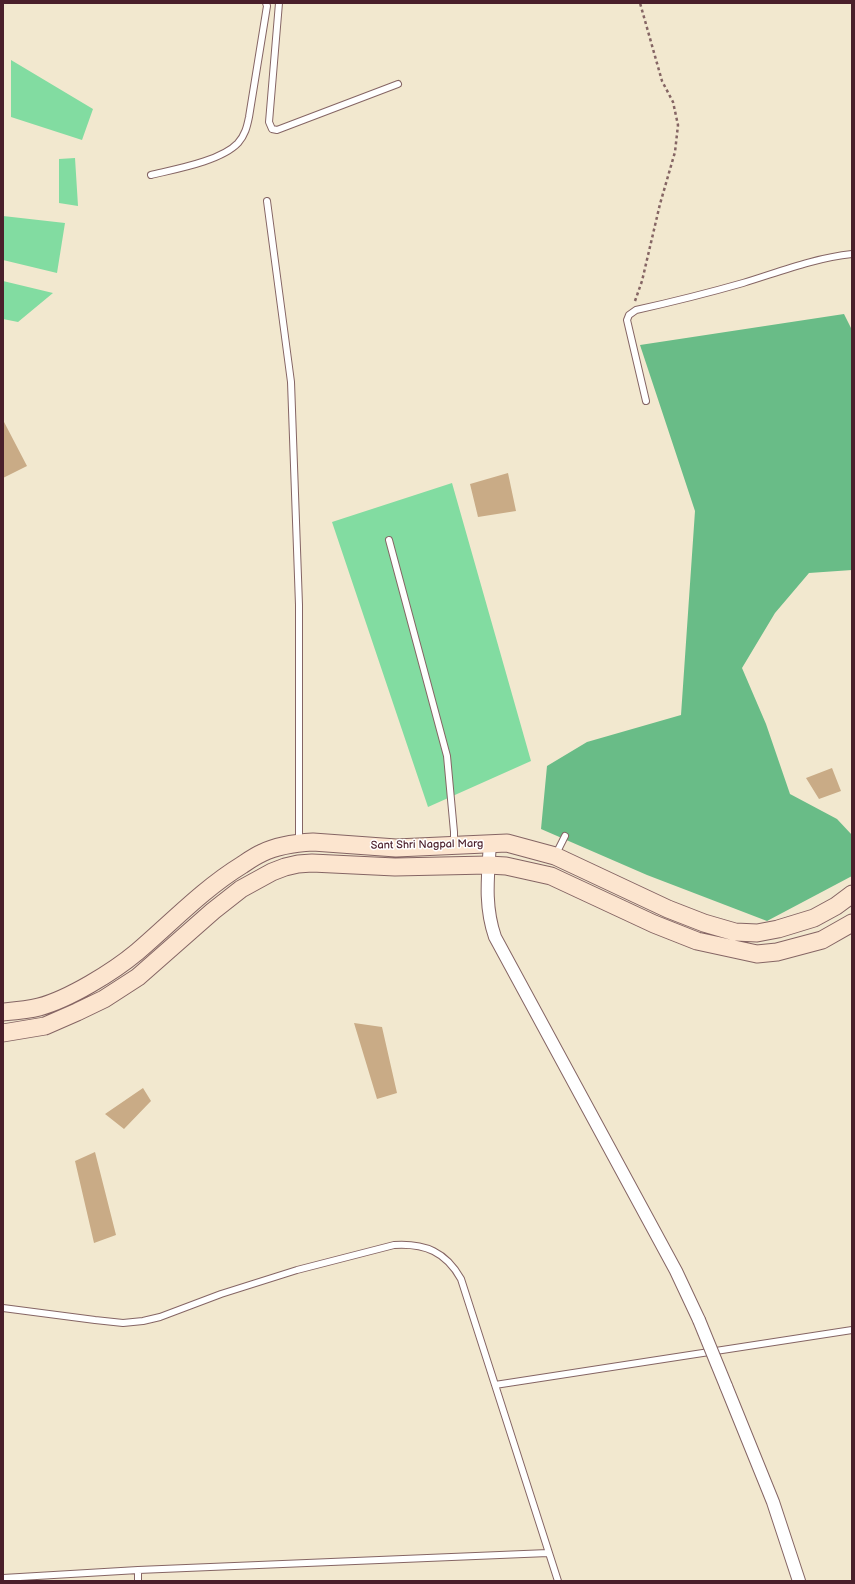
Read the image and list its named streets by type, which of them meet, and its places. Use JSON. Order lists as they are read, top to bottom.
{
  "streets": {
    "street": ["Sant Shri Nagpal Marg"]
  }
}
